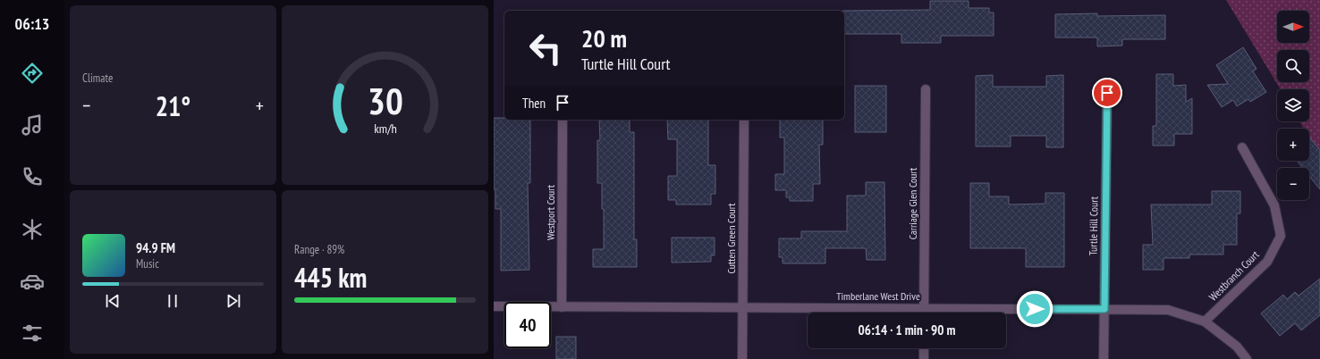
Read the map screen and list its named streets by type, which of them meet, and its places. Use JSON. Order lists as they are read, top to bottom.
{
  "streets": {
    "street": [
      "Carriage Glen Court",
      "Westport Court",
      "Turtle Hill Court",
      "Cutten Green Court",
      "Westbranch Court",
      "Timberlane West Drive"
    ]
  },
  "crossings": [
    ["Carriage Glen Court", "Timberlane West Drive"],
    ["Westport Court", "Timberlane West Drive"],
    ["Turtle Hill Court", "Timberlane West Drive"],
    ["Cutten Green Court", "Timberlane West Drive"],
    ["Westbranch Court", "Timberlane West Drive"]
  ],
  "north": "right",
  "page": {
    "tabs": "06:13",
    "tile": [
      "Climate",
      ["Range · 89%", "445 km"]
    ],
    "map_buttons": ["+", "−"],
    "turn": ["20 m", "Turtle Hill Court"],
    "then": "Then",
    "heat": ["−", "21°", "+"],
    "song": ["94.9 FM", "Music"],
    "limit": "40",
    "trip": "06:14 · 1 min · 90 m",
    "gauge": ["30", "km/h"]
  }
}
